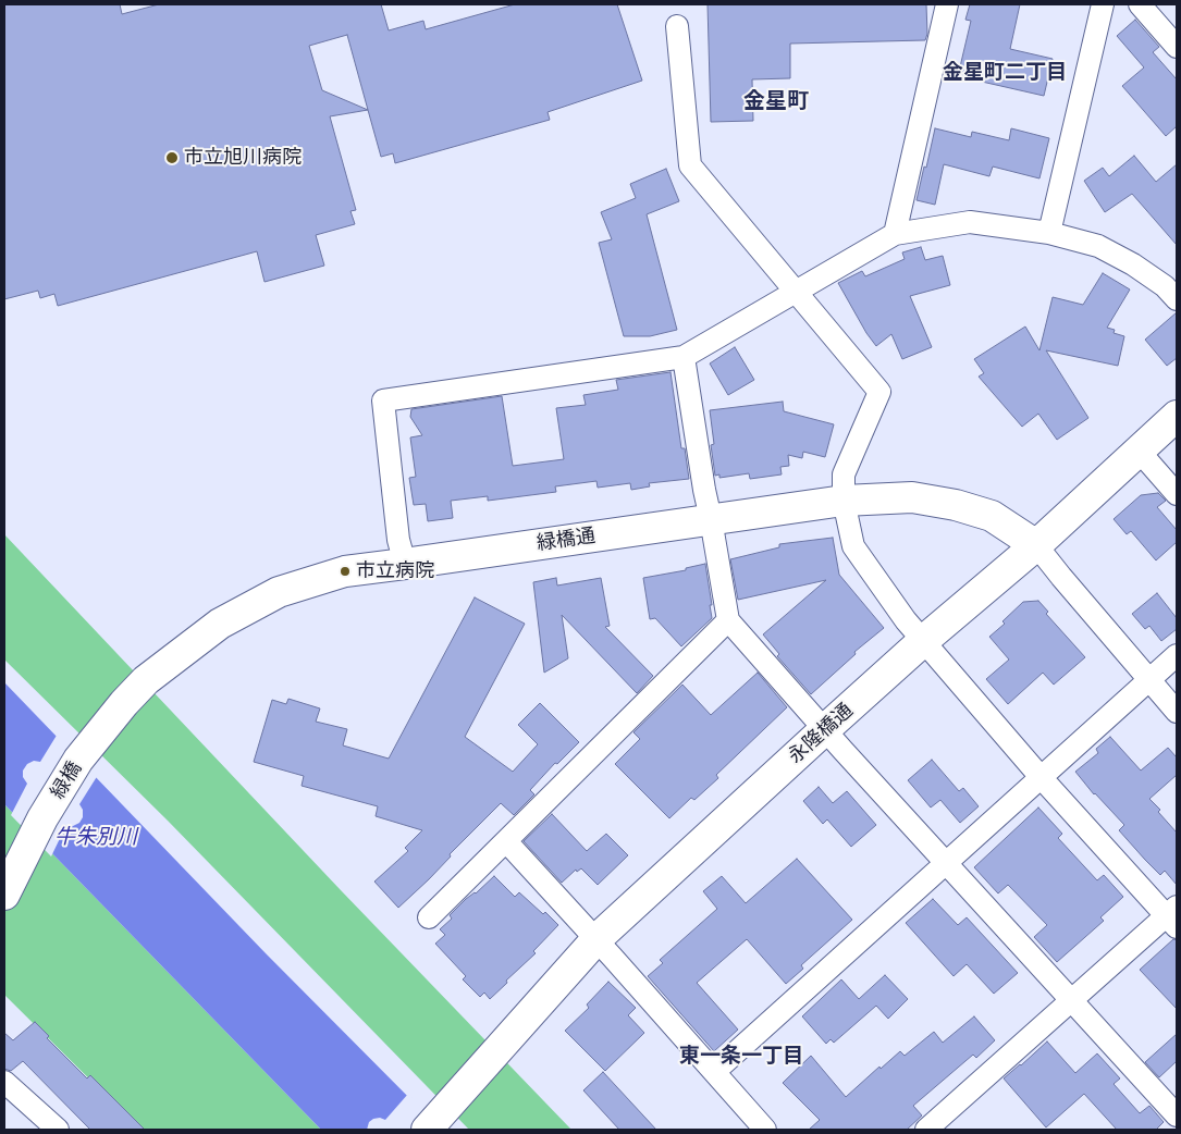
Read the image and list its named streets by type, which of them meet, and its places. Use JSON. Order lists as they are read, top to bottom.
{
  "streets": {
    "street": ["緑橋通", "永隆橋通", "緑橋"]
  },
  "crossings": [
    ["緑橋通", "永隆橋通"],
    ["緑橋通", "緑橋"]
  ],
  "districts": ["金星町二丁目", "金星町", "東一条一丁目"],
  "water": ["牛朱別川"],
  "places": ["市立旭川病院", "市立病院"]
}
